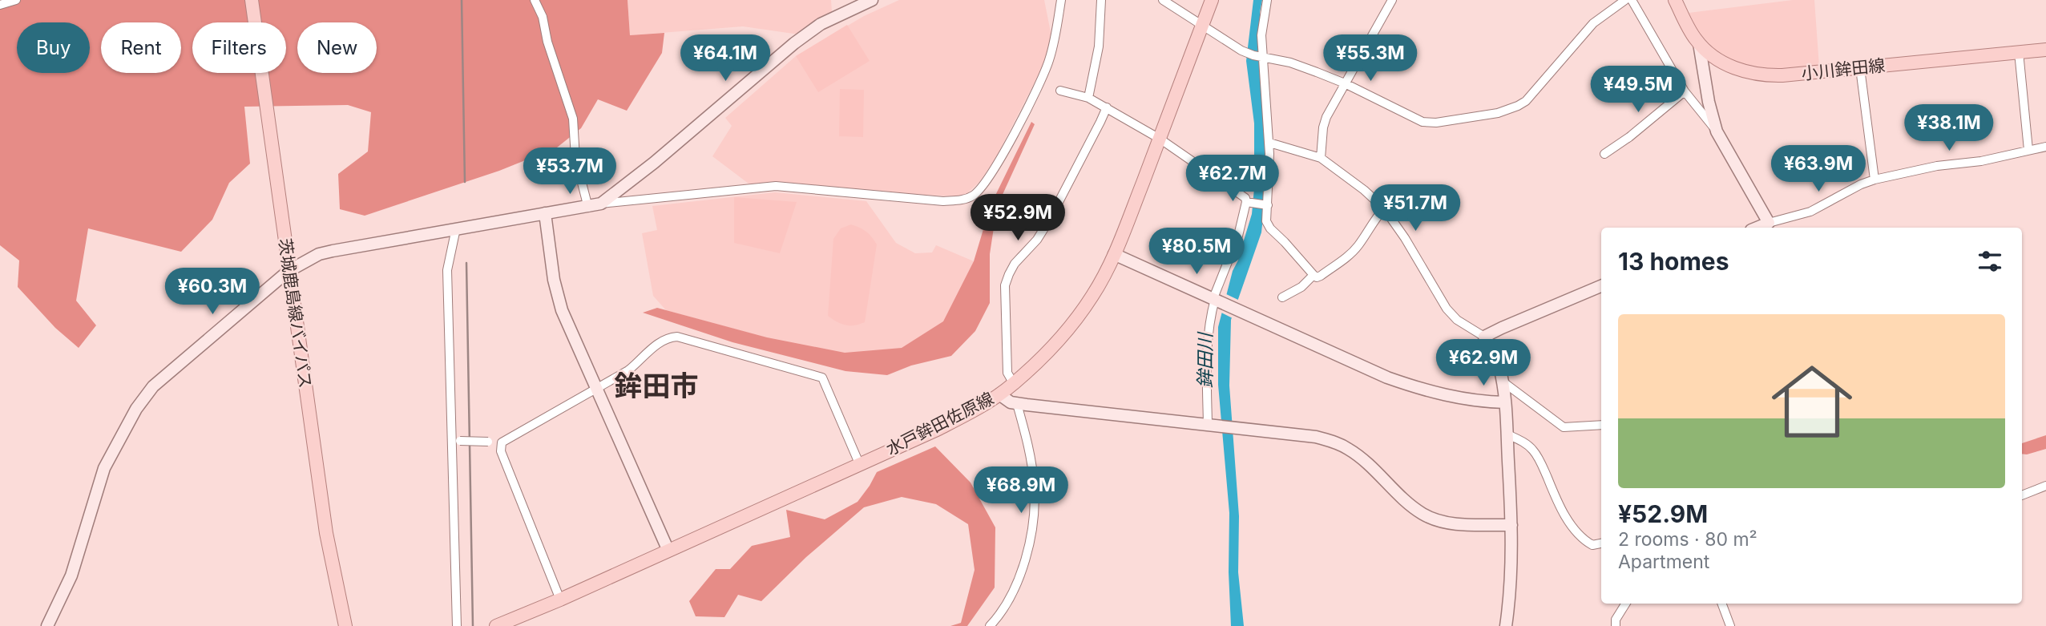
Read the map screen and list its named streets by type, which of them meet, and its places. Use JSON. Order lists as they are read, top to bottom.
{
  "streets": {
    "main road": ["小川鉾田線", "茨城鹿島線バイパス", "水戸鉾田佐原線"]
  },
  "districts": ["鉾田市"],
  "water": ["鉾田川"],
  "page": {
    "chip": [
      "Buy",
      "Rent",
      "Filters",
      "New"
    ],
    "price": [
      "¥64.1M",
      "¥55.3M",
      "¥49.5M",
      "¥38.1M",
      "¥63.9M",
      "¥53.7M",
      "¥62.7M",
      "¥51.7M",
      "¥52.9M",
      "¥80.5M",
      "¥60.3M",
      "¥62.9M",
      "¥68.9M"
    ],
    "heading": "13 homes",
    "list": [
      {
        "name": "¥52.9M",
        "note": "2 rooms · 80 m² · Apartment"
      }
    ]
  }
}
